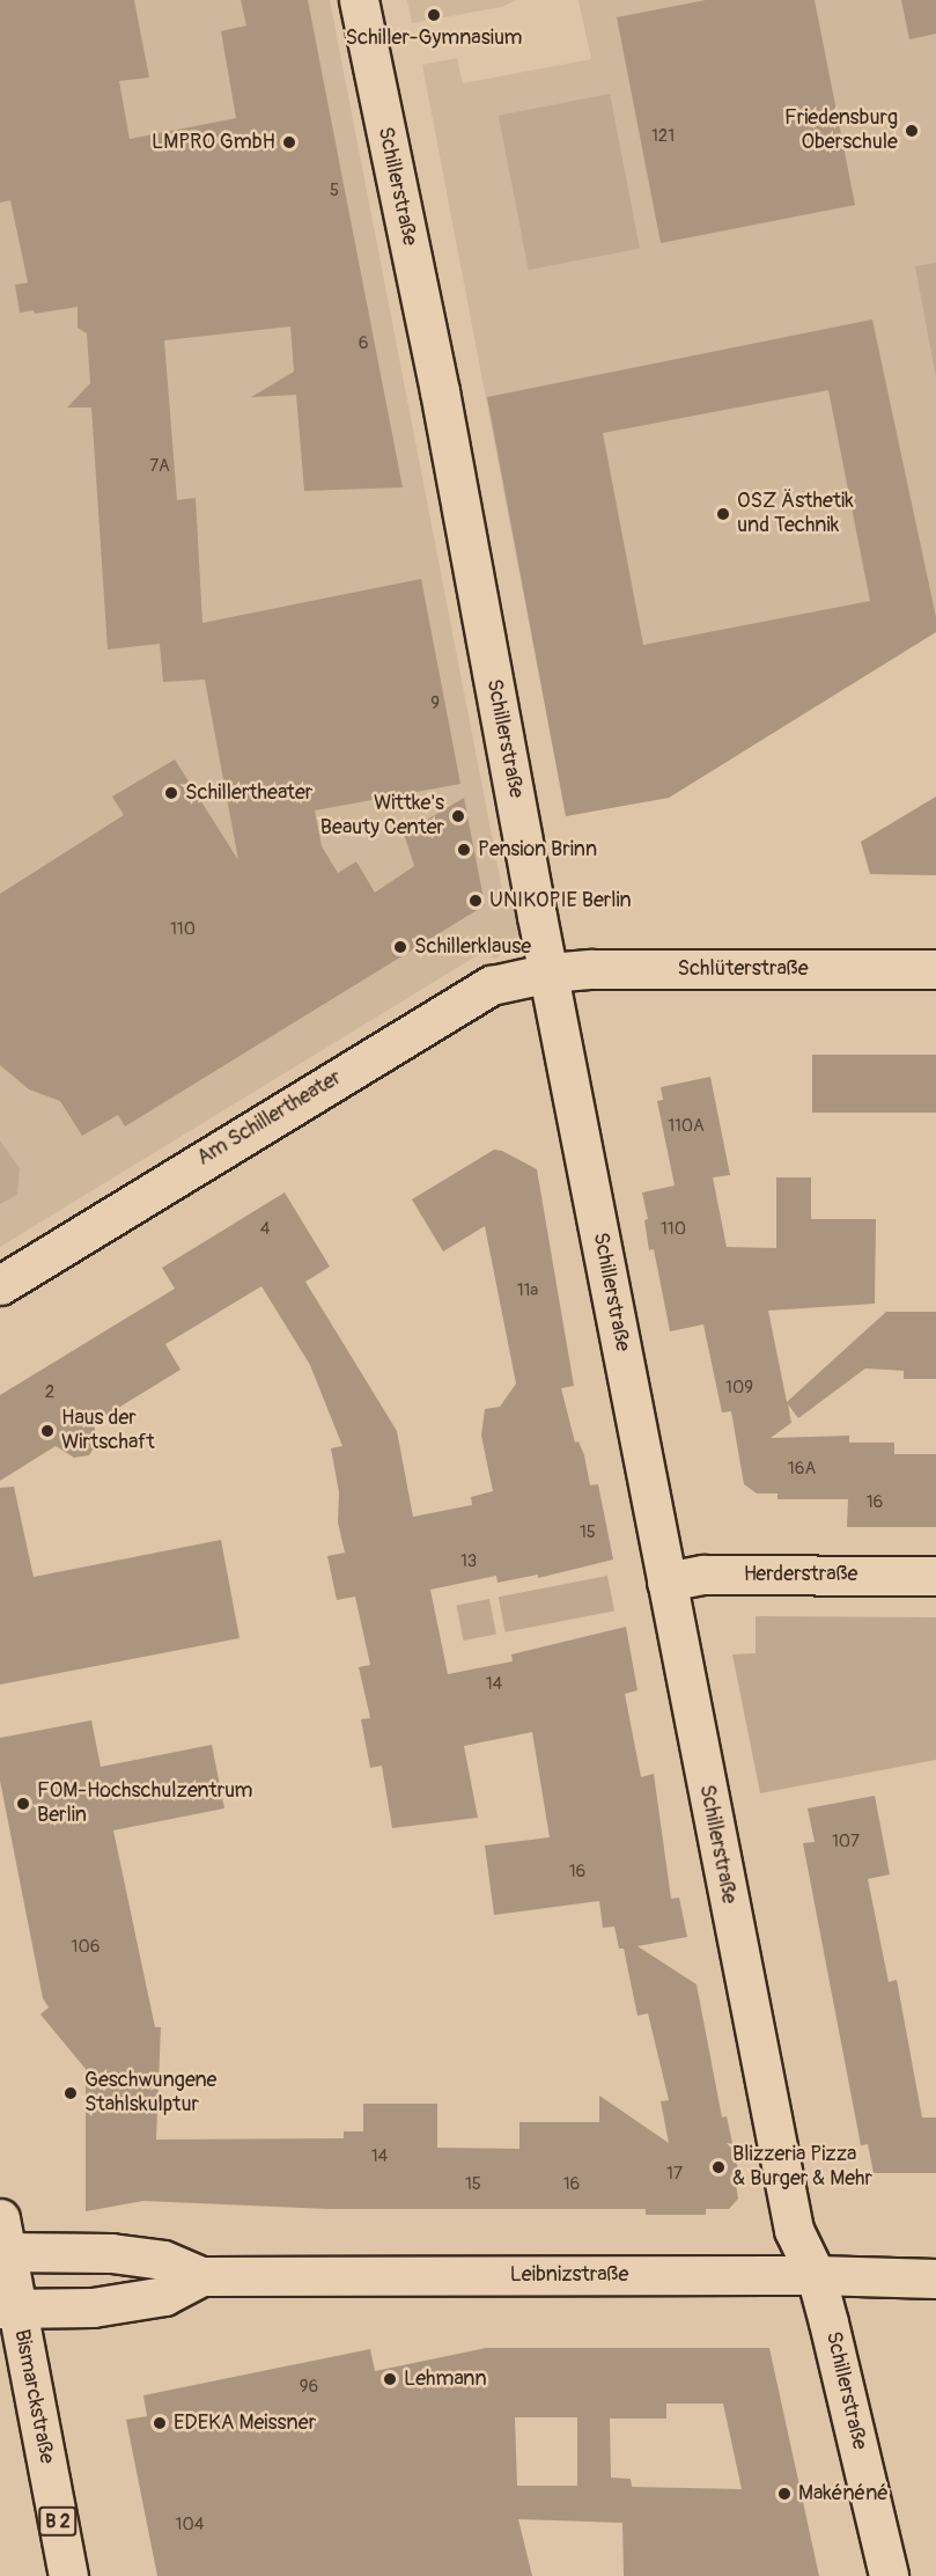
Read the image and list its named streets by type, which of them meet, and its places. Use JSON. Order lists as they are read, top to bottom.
{
  "streets": {
    "street": [
      "Schillerstraße",
      "Schlüterstraße",
      "Am Schillertheater",
      "Herderstraße",
      "Leibnizstraße",
      "Bismarckstraße",
      "B 2"
    ]
  },
  "crossings": [
    ["Schillerstraße", "Schlüterstraße"],
    ["Schillerstraße", "Am Schillertheater"],
    ["Schillerstraße", "Herderstraße"],
    ["Schillerstraße", "Leibnizstraße"],
    ["Schlüterstraße", "Am Schillertheater"],
    ["Leibnizstraße", "Bismarckstraße"]
  ],
  "places": [
    "Schiller-Gymnasium",
    "Friedensburg Oberschule",
    "LMPRO GmbH",
    "OSZ Ästhetik und Technik",
    "Schillertheater",
    "Wittke's Beauty Center",
    "Pension Brinn",
    "UNIKOPIE Berlin",
    "Schillerklause",
    "Haus der Wirtschaft",
    "FOM-Hochschulzentrum Berlin",
    "Geschwungene Stahlskulptur",
    "Blizzeria Pizza & Burger & Mehr",
    "Lehmann",
    "EDEKA Meissner",
    "Makénéné"
  ],
  "house_numbers": [
    "121",
    "5",
    "6",
    "7A",
    "9",
    "110",
    "110A",
    "4",
    "110",
    "11a",
    "109",
    "2",
    "16A",
    "16",
    "15",
    "13",
    "14",
    "107",
    "16",
    "106",
    "14",
    "17",
    "15",
    "16",
    "96",
    "104"
  ]
}
